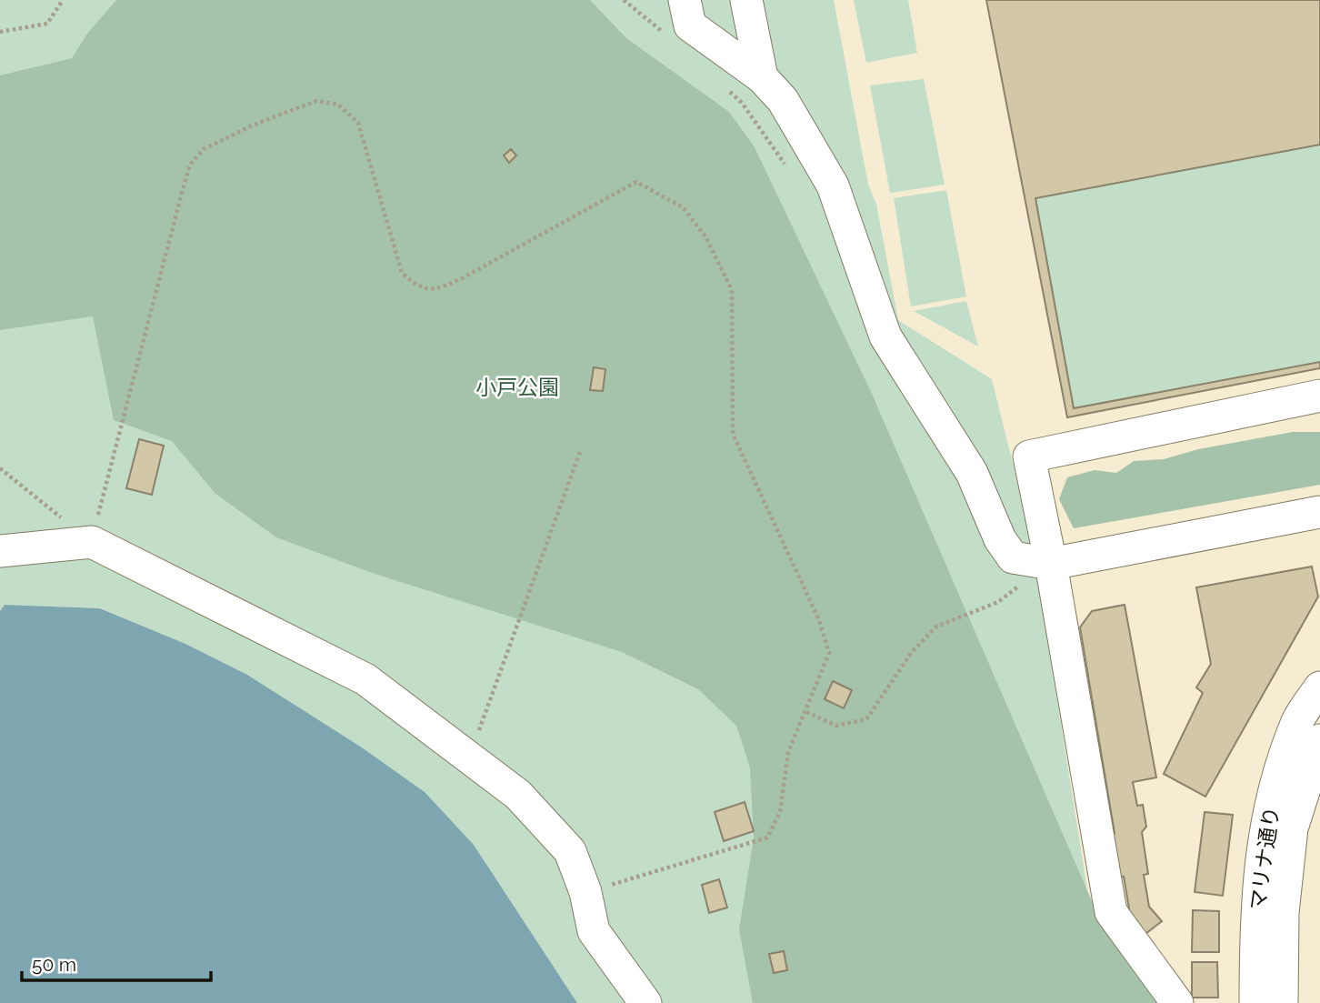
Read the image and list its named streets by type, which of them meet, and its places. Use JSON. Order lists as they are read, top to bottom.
{
  "streets": {
    "street": ["マリナ通り"]
  },
  "parks": ["小戸公園"],
  "scale_bar": "50 m"
}
